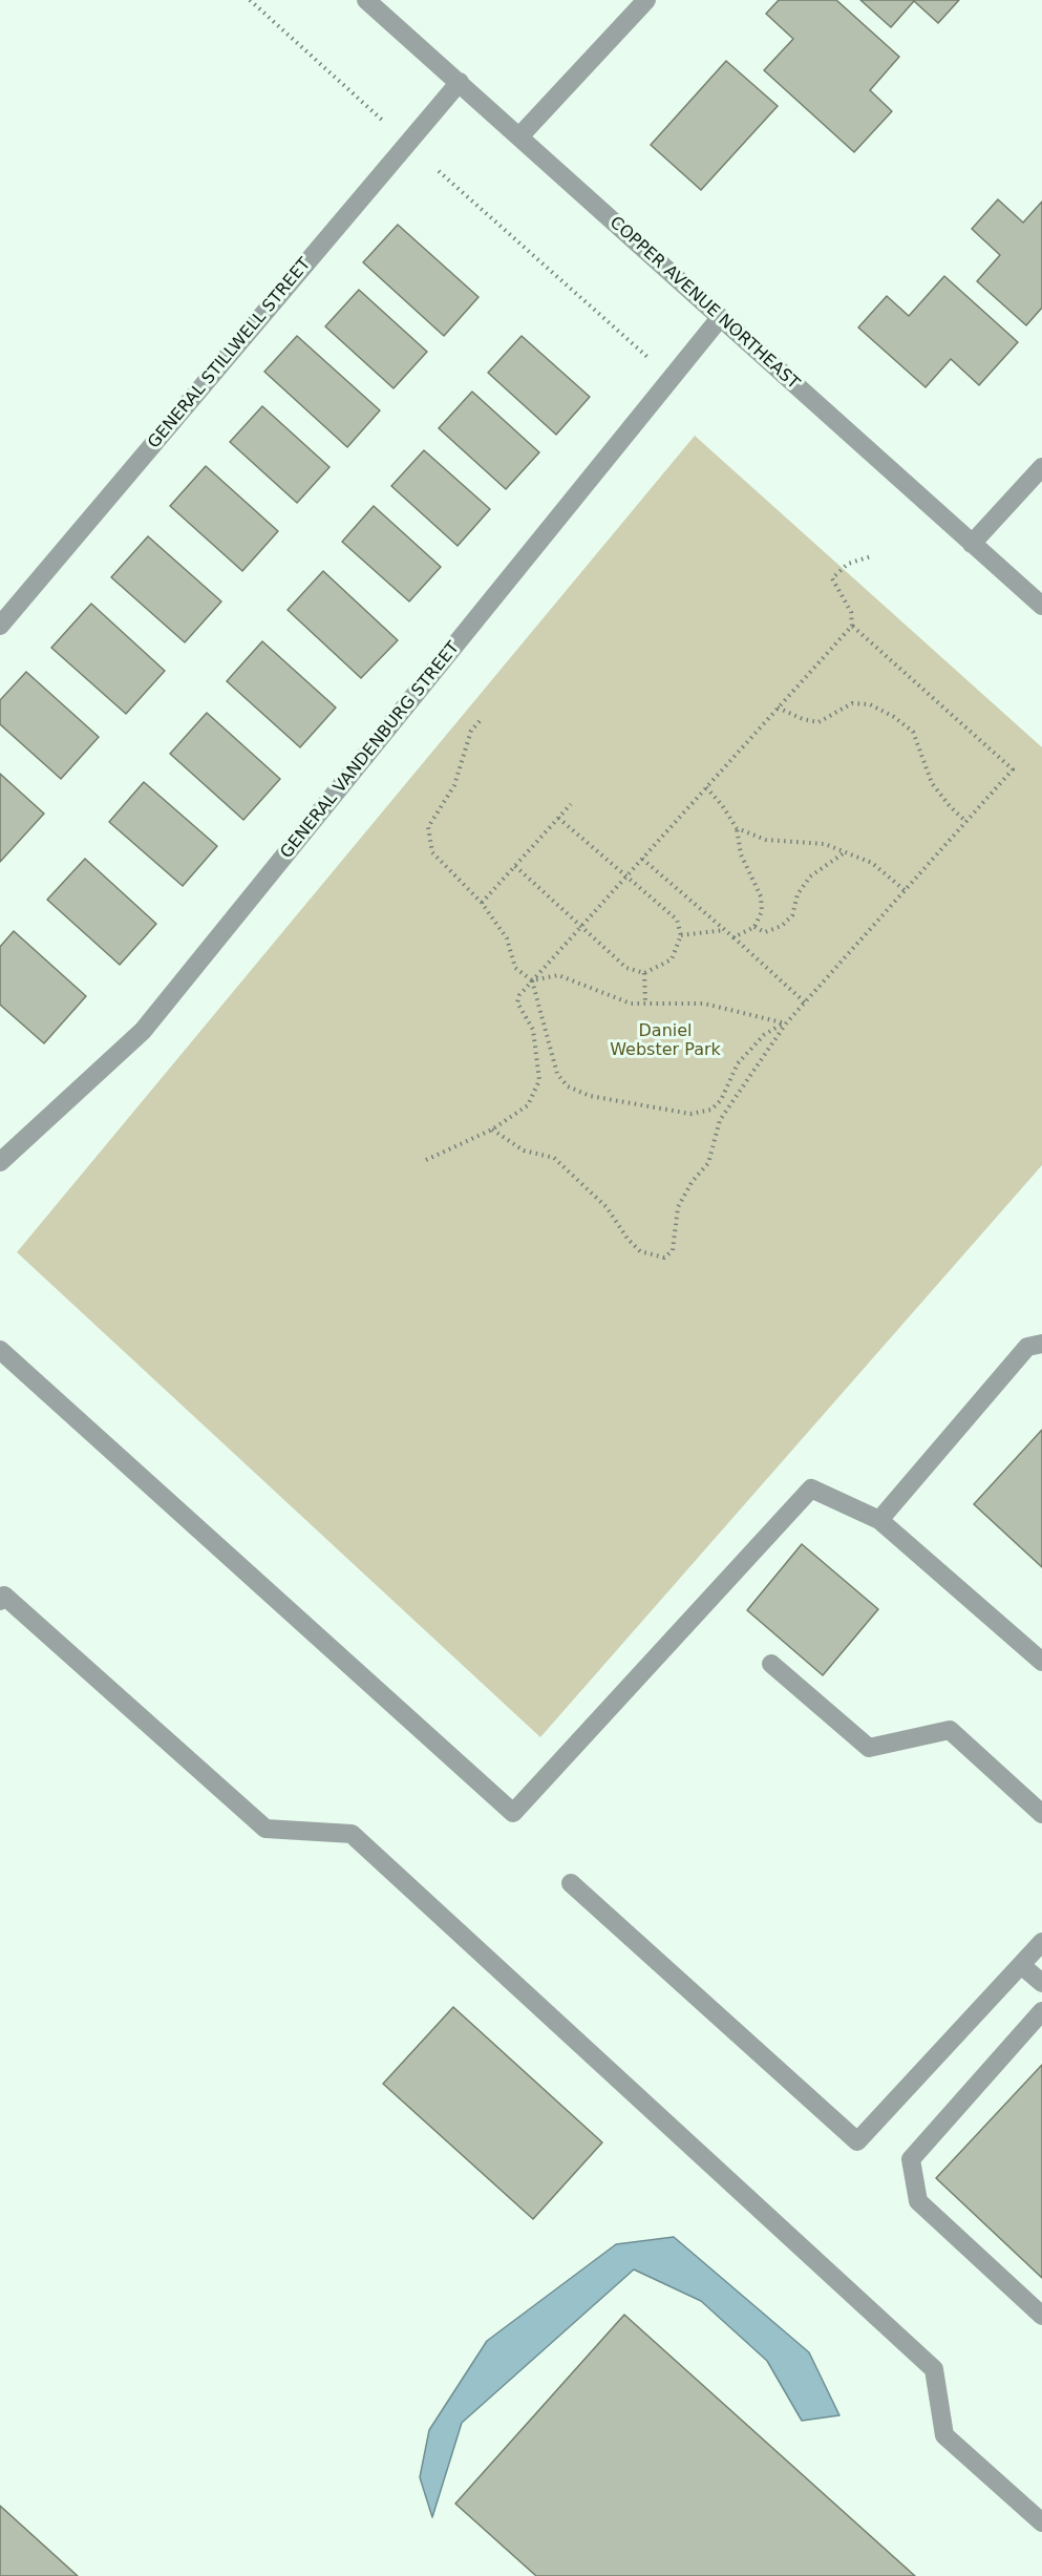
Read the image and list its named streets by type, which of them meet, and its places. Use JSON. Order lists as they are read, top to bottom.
{
  "streets": {
    "street": ["COPPER AVENUE NORTHEAST", "GENERAL STILLWELL STREET", "GENERAL VANDENBURG STREET"]
  },
  "crossings": [
    ["COPPER AVENUE NORTHEAST", "GENERAL STILLWELL STREET"],
    ["COPPER AVENUE NORTHEAST", "GENERAL VANDENBURG STREET"]
  ],
  "parks": ["Daniel Webster Park"]
}
